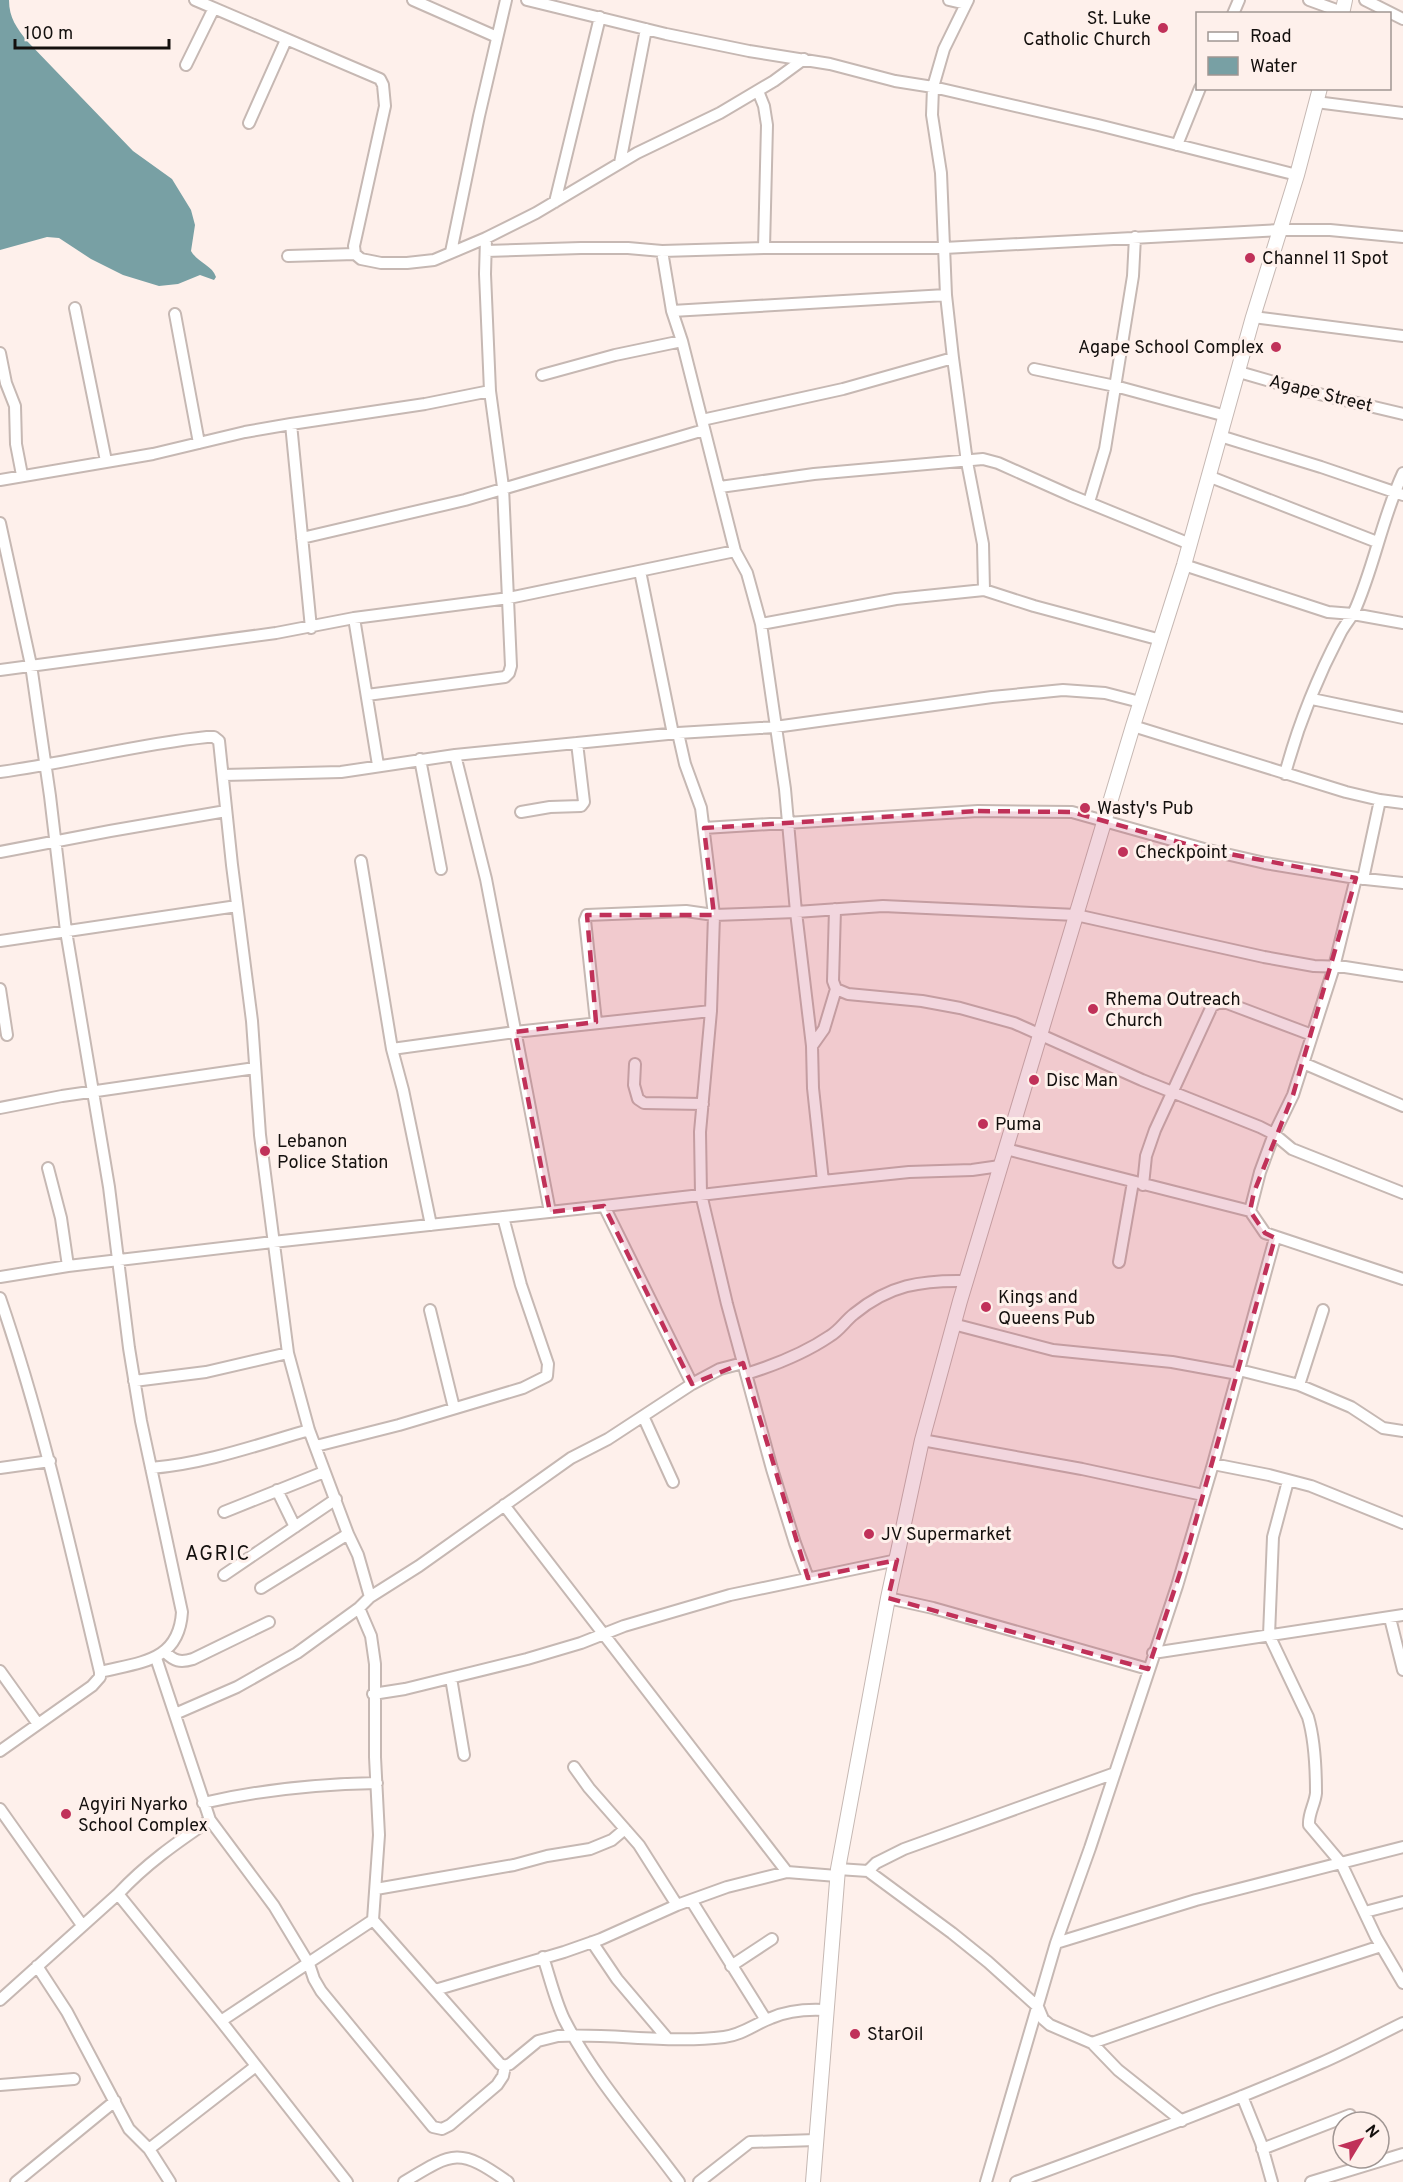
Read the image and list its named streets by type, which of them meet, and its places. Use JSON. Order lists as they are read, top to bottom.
{
  "streets": {
    "street": ["Agape Street"]
  },
  "districts": ["AGRIC"],
  "places": [
    "St. Luke Catholic Church",
    "Channel 11 Spot",
    "Agape School Complex",
    "Wasty's Pub",
    "Checkpoint",
    "Rhema Outreach Church",
    "Disc Man",
    "Puma",
    "Lebanon Police Station",
    "Kings and Queens Pub",
    "JV Supermarket",
    "Agyiri Nyarko School Complex",
    "StarOil"
  ],
  "legend": ["Road", "Water"],
  "scale_bar": "100 m",
  "north": "top right"
}
